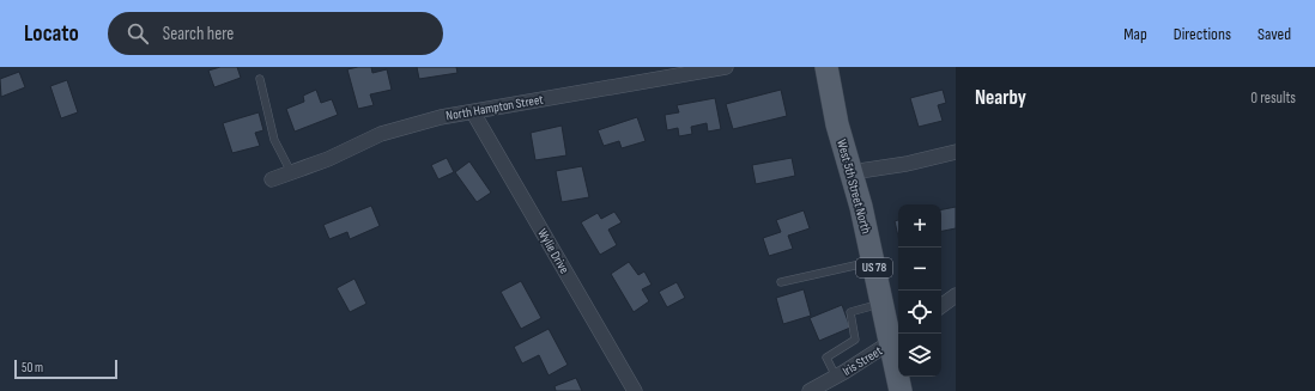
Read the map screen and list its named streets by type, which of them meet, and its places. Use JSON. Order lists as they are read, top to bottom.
{
  "streets": {
    "main road": ["West 5th Street North", "US 78"],
    "street": ["North Hampton Street", "Wylie Drive", "Iris Street"]
  },
  "crossings": [
    ["North Hampton Street", "Wylie Drive"],
    ["West 5th Street North", "Iris Street"]
  ],
  "scale_bar": "50 m",
  "page": {
    "header": "Locato",
    "search": "Search here",
    "nav": ["Map", "Directions", "Saved"],
    "heading": ["Nearby", "0 results"],
    "map_buttons": ["+", "−"],
    "scale": "50 m"
  }
}
